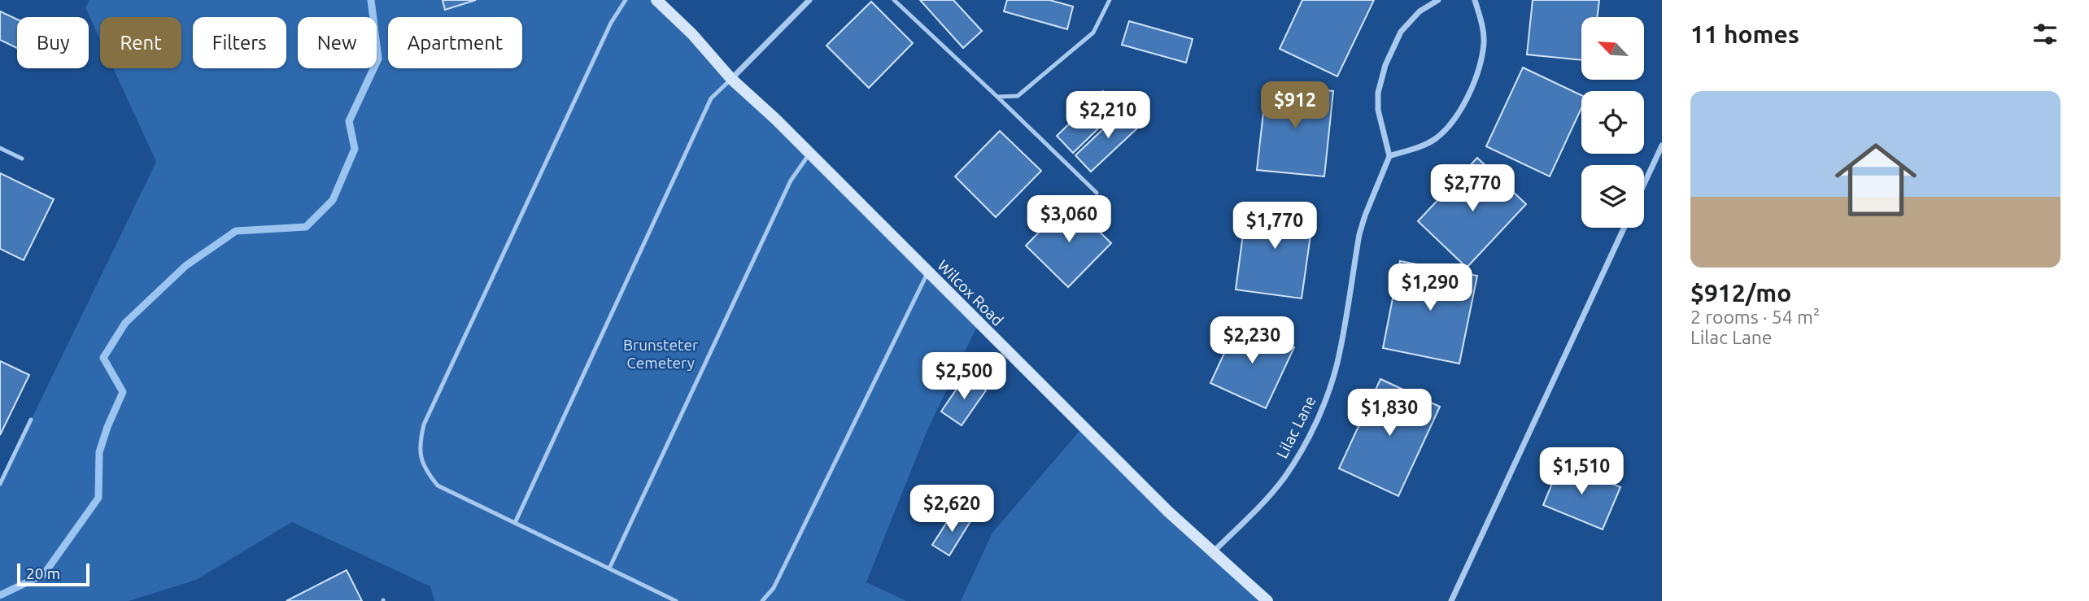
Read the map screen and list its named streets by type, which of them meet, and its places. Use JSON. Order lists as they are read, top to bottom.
{
  "streets": {
    "street": ["Wilcox Road", "Lilac Lane"]
  },
  "crossings": [
    ["Wilcox Road", "Lilac Lane"]
  ],
  "parks": ["Brunsteter Cemetery"],
  "scale_bar": "20 m",
  "north": "top left",
  "page": {
    "heading": "11 homes",
    "chip": [
      "Buy",
      "Rent",
      "Filters",
      "New",
      "Apartment"
    ],
    "list": [
      {
        "name": "$912/mo",
        "note": "2 rooms · 54 m² · Lilac Lane"
      }
    ],
    "price": [
      "$912",
      "$2,210",
      "$2,770",
      "$3,060",
      "$1,770",
      "$1,290",
      "$2,230",
      "$2,500",
      "$1,830",
      "$1,510",
      "$2,620"
    ],
    "scale": "20 m"
  }
}
